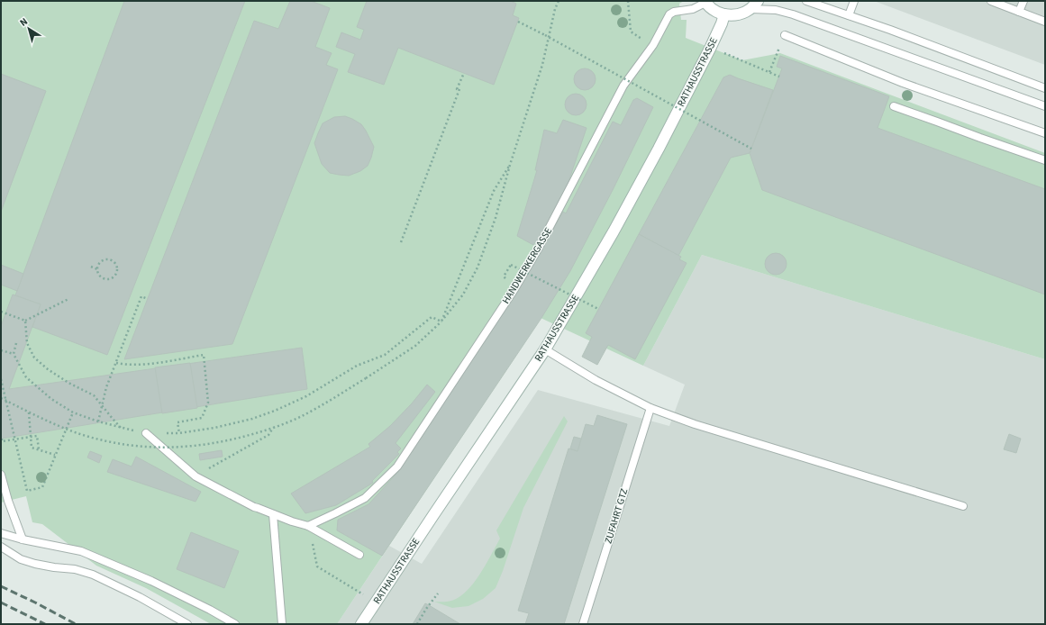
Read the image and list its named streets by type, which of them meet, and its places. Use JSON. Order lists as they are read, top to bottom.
{
  "streets": {
    "main road": ["RATHAUSSTRASSE"],
    "lane": ["HANDWERKERGASSE", "ZUFAHRT GTZ"]
  },
  "north": "top left"
}
